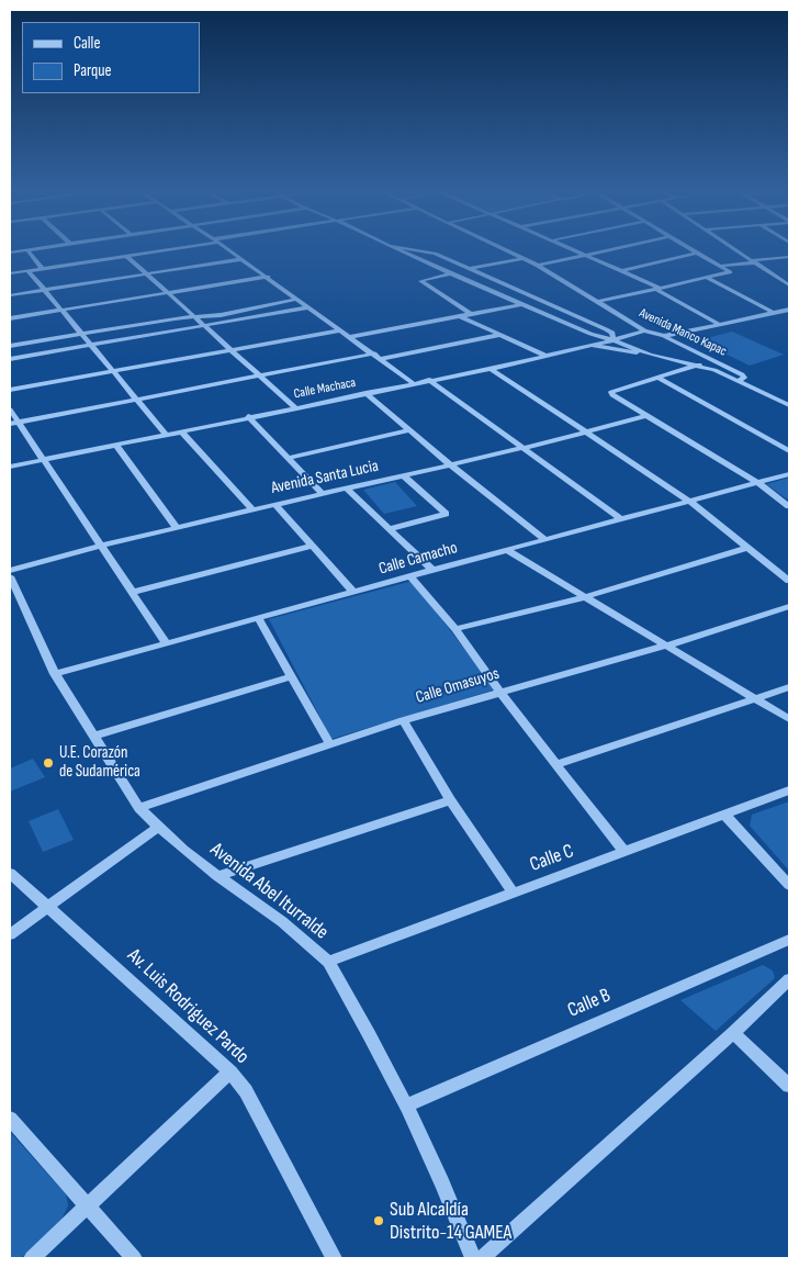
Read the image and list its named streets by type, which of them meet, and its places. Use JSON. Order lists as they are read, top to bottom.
{
  "streets": {
    "street": [
      "Avenida Manco Kapac",
      "Calle Machaca",
      "Avenida Santa Lucia",
      "Calle Camacho",
      "Calle Omasuyos",
      "Calle C",
      "Avenida Abel Iturralde",
      "Calle B",
      "Av. Luis Rodriguez Pardo"
    ]
  },
  "crossings": [
    ["Avenida Manco Kapac", "Calle Machaca"],
    ["Calle Camacho", "Avenida Abel Iturralde"],
    ["Calle Omasuyos", "Avenida Abel Iturralde"],
    ["Calle C", "Avenida Abel Iturralde"],
    ["Avenida Abel Iturralde", "Calle B"]
  ],
  "places": ["U.E. Corazón de Sudamérica", "Sub Alcaldía Distrito-14 GAMEA"],
  "legend": ["Calle", "Parque"]
}
